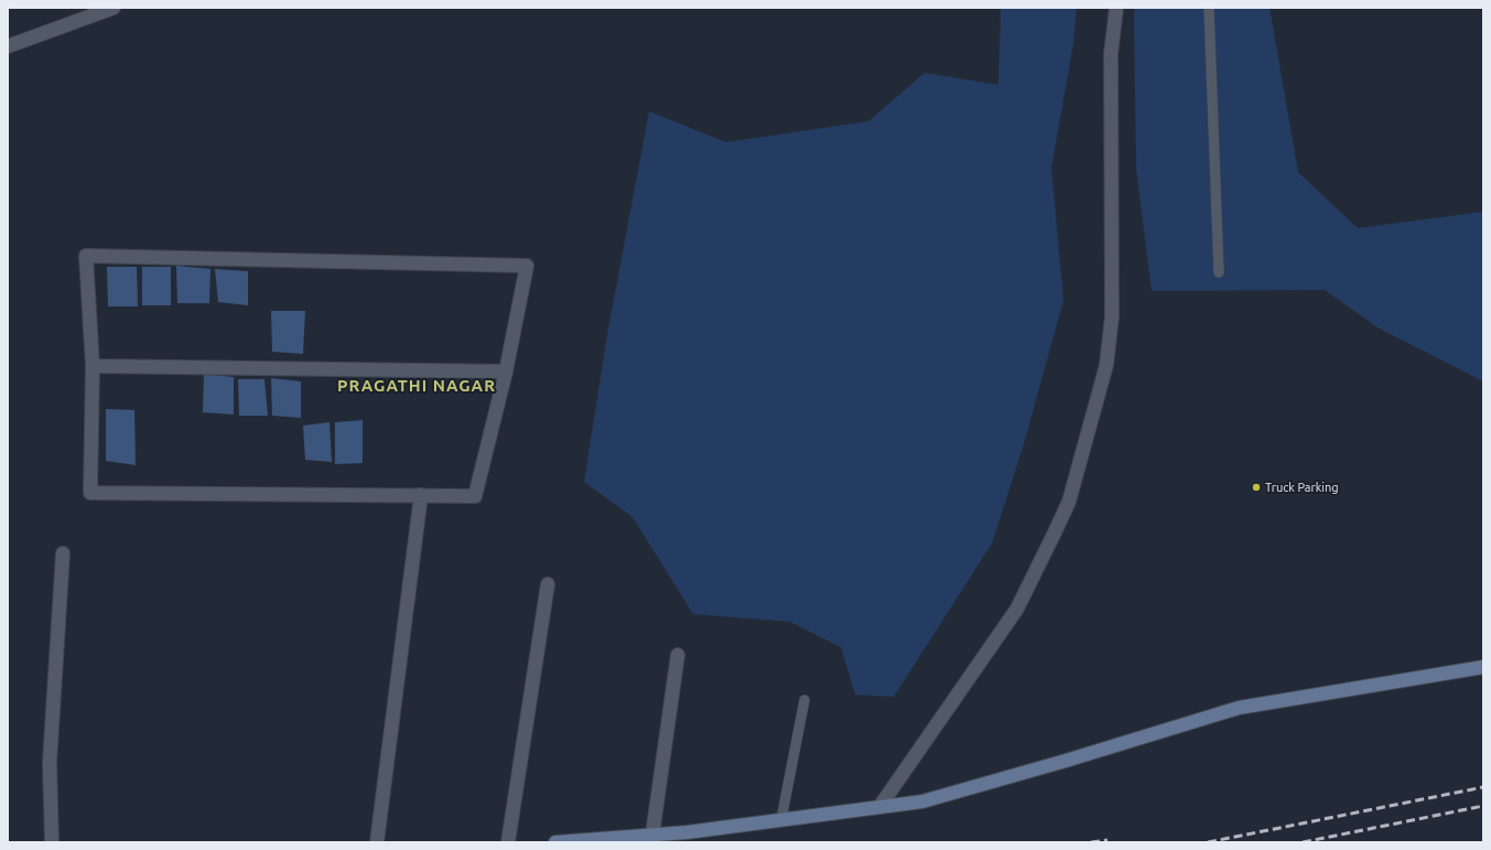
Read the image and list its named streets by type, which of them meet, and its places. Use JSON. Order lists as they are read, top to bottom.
{
  "districts": ["PRAGATHI NAGAR"],
  "places": ["Truck Parking"]
}
